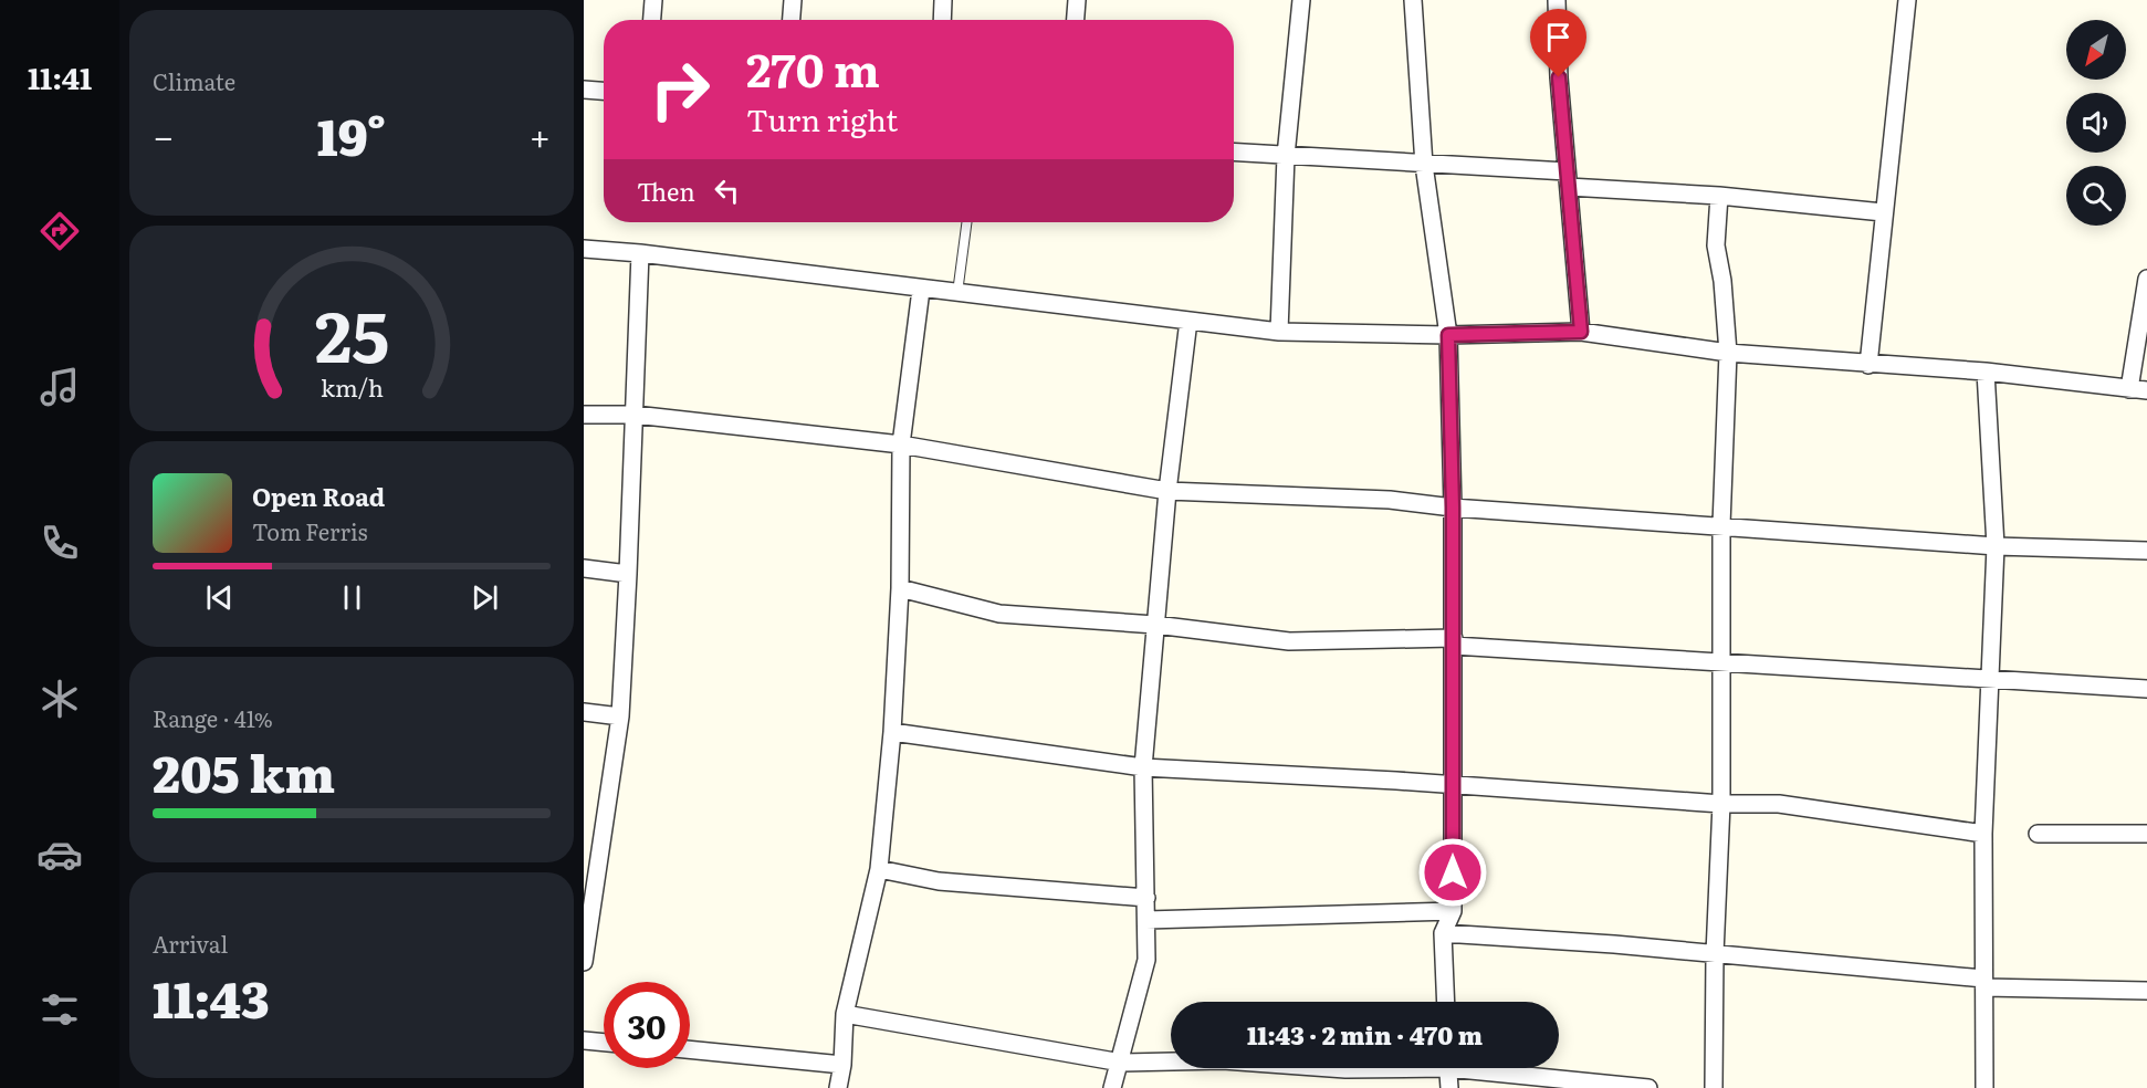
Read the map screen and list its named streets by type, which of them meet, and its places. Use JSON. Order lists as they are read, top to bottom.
{
  "north": "bottom left",
  "page": {
    "tabs": "11:41",
    "tile": [
      "Climate",
      ["Range · 41%", "205 km"],
      ["Arrival", "11:43"]
    ],
    "turn": ["270 m", "Turn right"],
    "heat": ["−", "19°", "+"],
    "then": "Then",
    "song": ["Open Road", "Tom Ferris"],
    "limit": "30",
    "trip": "11:43 · 2 min · 470 m",
    "gauge": ["25", "km/h"]
  }
}
